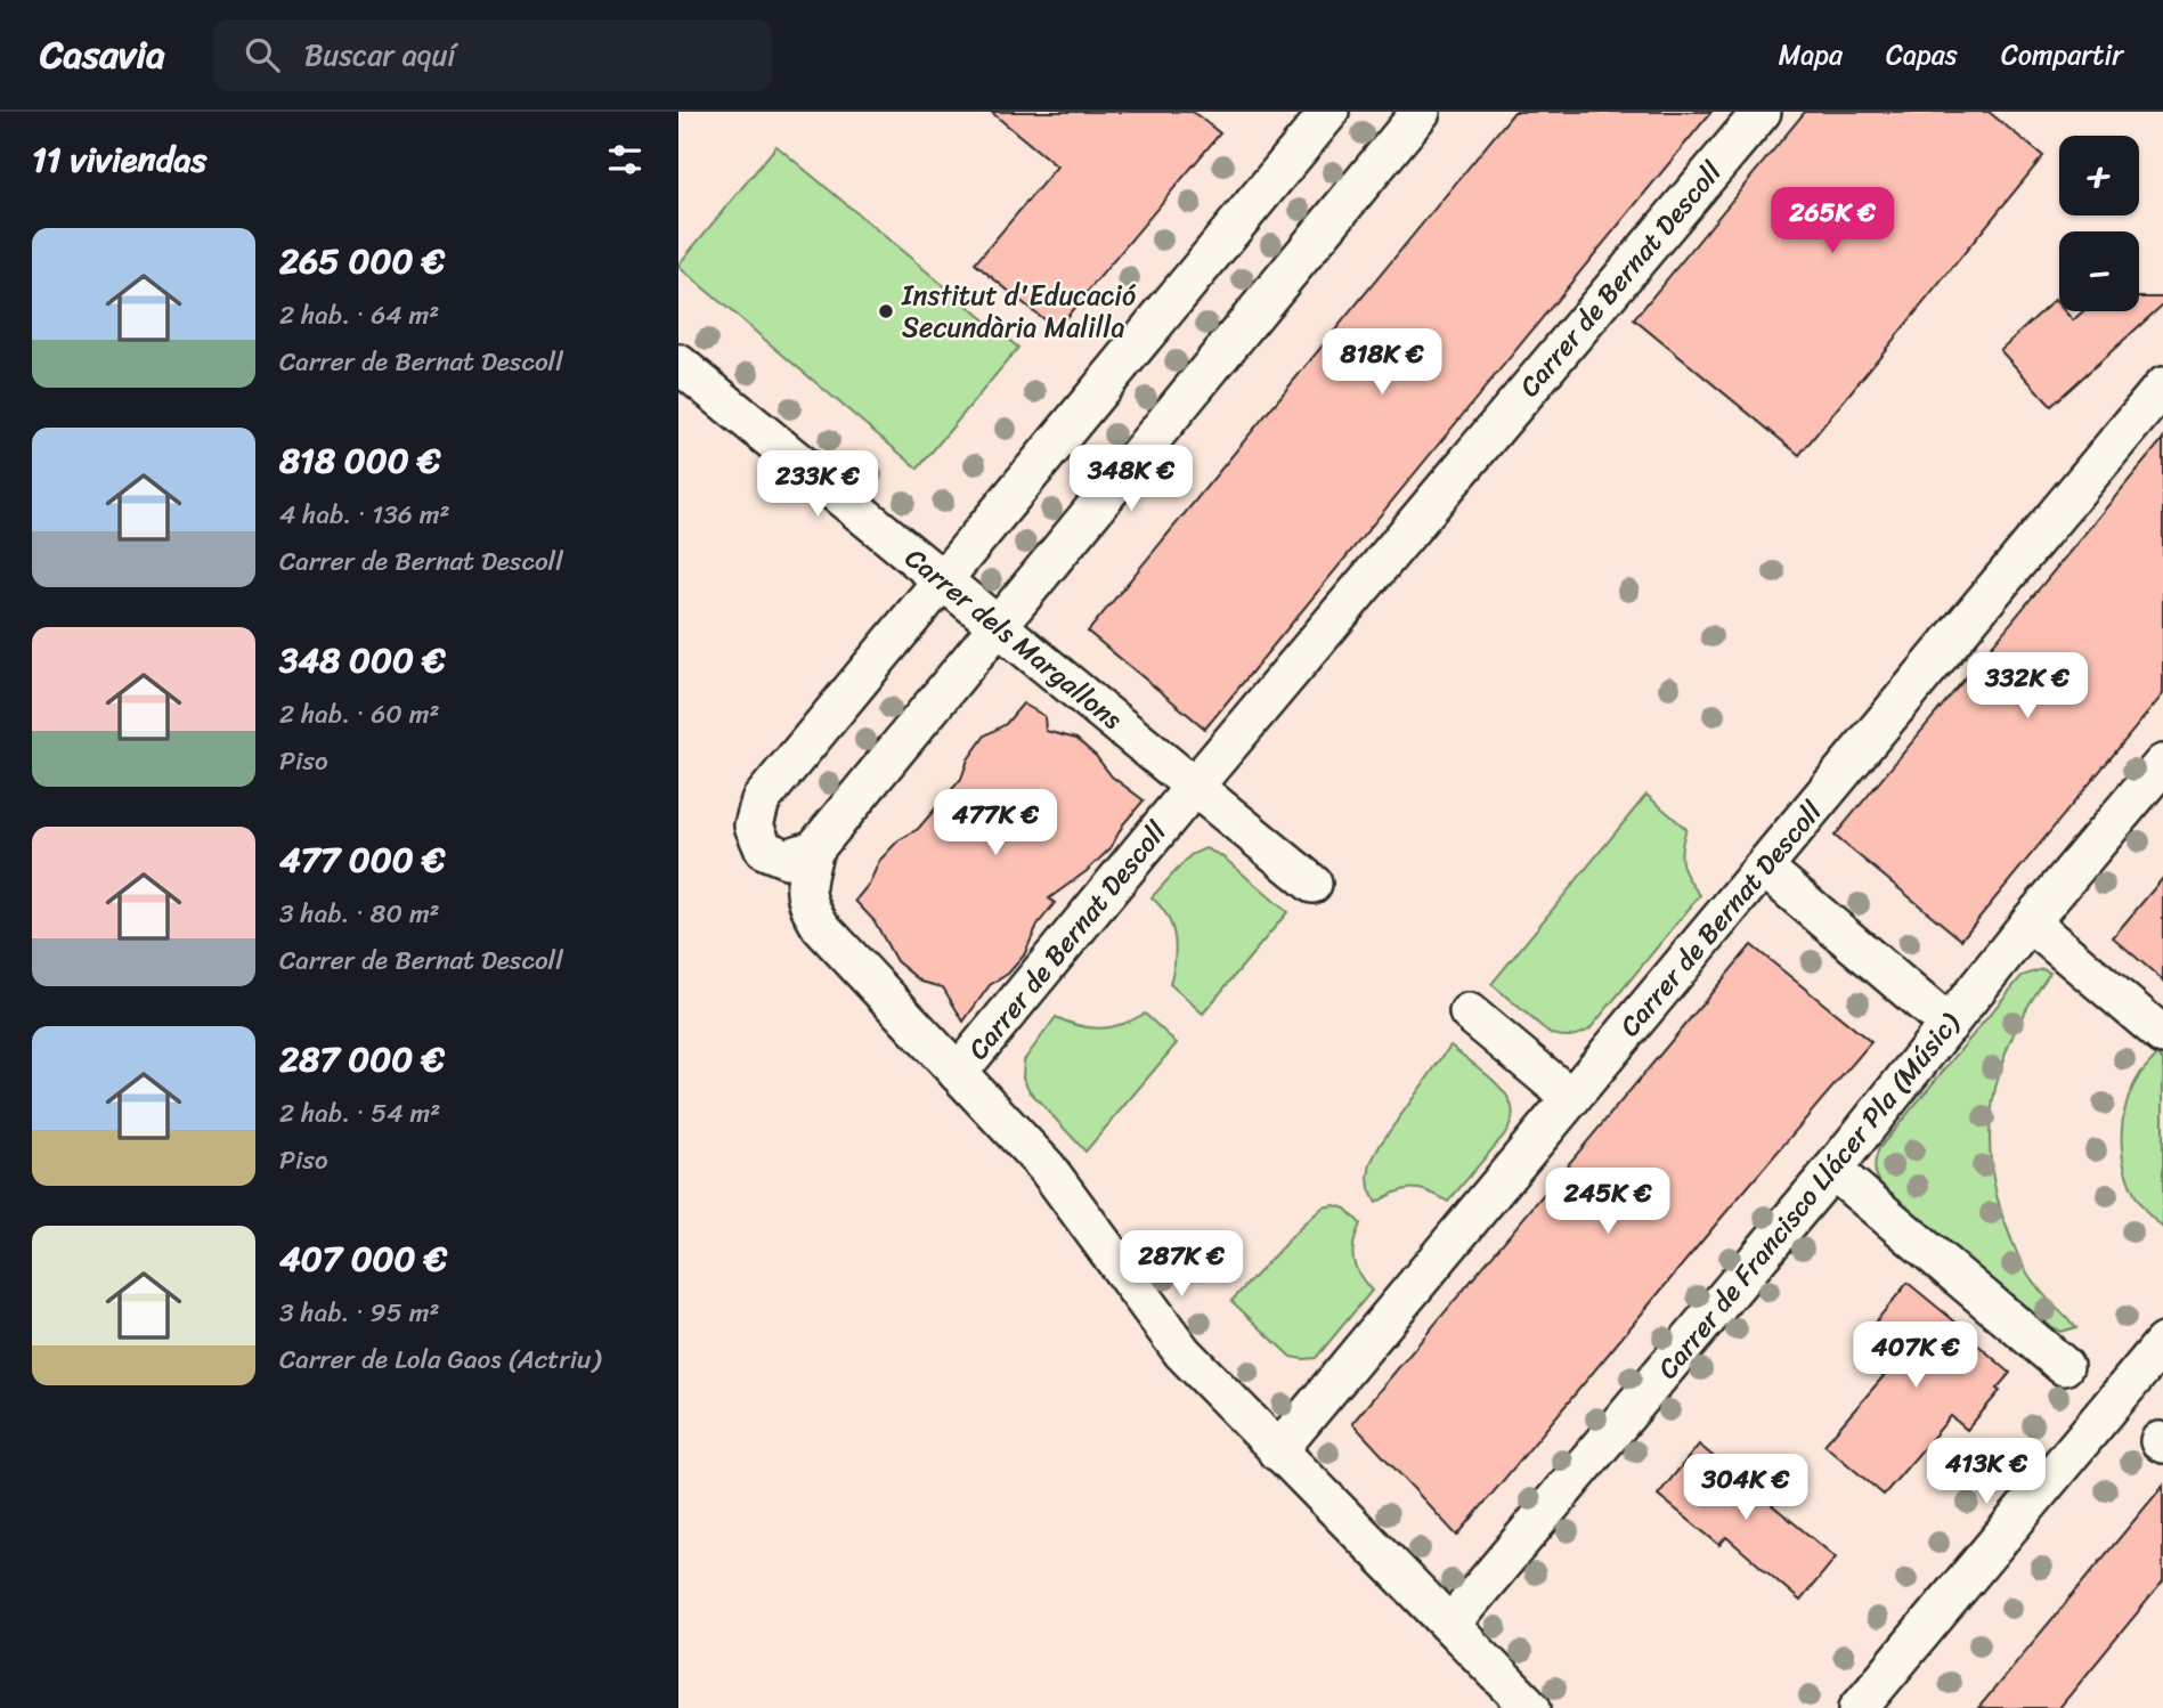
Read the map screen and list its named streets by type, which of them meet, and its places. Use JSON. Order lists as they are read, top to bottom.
{
  "streets": {
    "street": ["Carrer de Bernat Descoll", "Carrer dels Margallons", "Carrer de Francisco Llácer Pla (Músic)"]
  },
  "crossings": [
    ["Carrer de Bernat Descoll", "Carrer dels Margallons"]
  ],
  "places": ["Institut d'Educació Secundària Malilla"],
  "page": {
    "header": "Casavia",
    "search": "Buscar aquí",
    "nav": ["Mapa", "Capas", "Compartir"],
    "heading": "11 viviendas",
    "map_buttons": ["+", "−"],
    "price": [
      "265K €",
      "818K €",
      "348K €",
      "233K €",
      "332K €",
      "477K €",
      "245K €",
      "287K €",
      "407K €",
      "413K €",
      "304K €"
    ],
    "list": [
      {
        "name": "265 000 €",
        "note": "2 hab. · 64 m² · Carrer de Bernat Descoll"
      },
      {
        "name": "818 000 €",
        "note": "4 hab. · 136 m² · Carrer de Bernat Descoll"
      },
      {
        "name": "348 000 €",
        "note": "2 hab. · 60 m² · Piso"
      },
      {
        "name": "477 000 €",
        "note": "3 hab. · 80 m² · Carrer de Bernat Descoll"
      },
      {
        "name": "287 000 €",
        "note": "2 hab. · 54 m² · Piso"
      },
      {
        "name": "407 000 €",
        "note": "3 hab. · 95 m² · Carrer de Lola Gaos (Actriu)"
      }
    ]
  }
}
